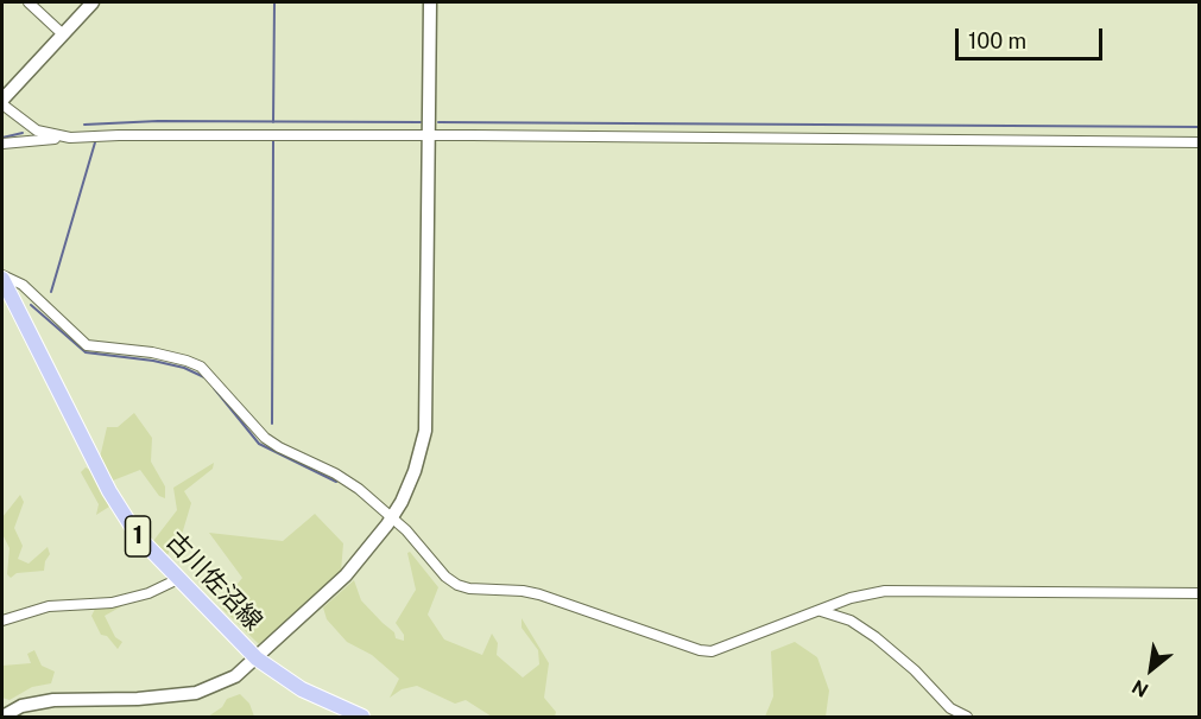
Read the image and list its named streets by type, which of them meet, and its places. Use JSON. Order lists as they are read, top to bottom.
{
  "streets": {
    "main road": ["1", "古川佐沼線"]
  },
  "scale_bar": "100 m",
  "north": "bottom left"
}
